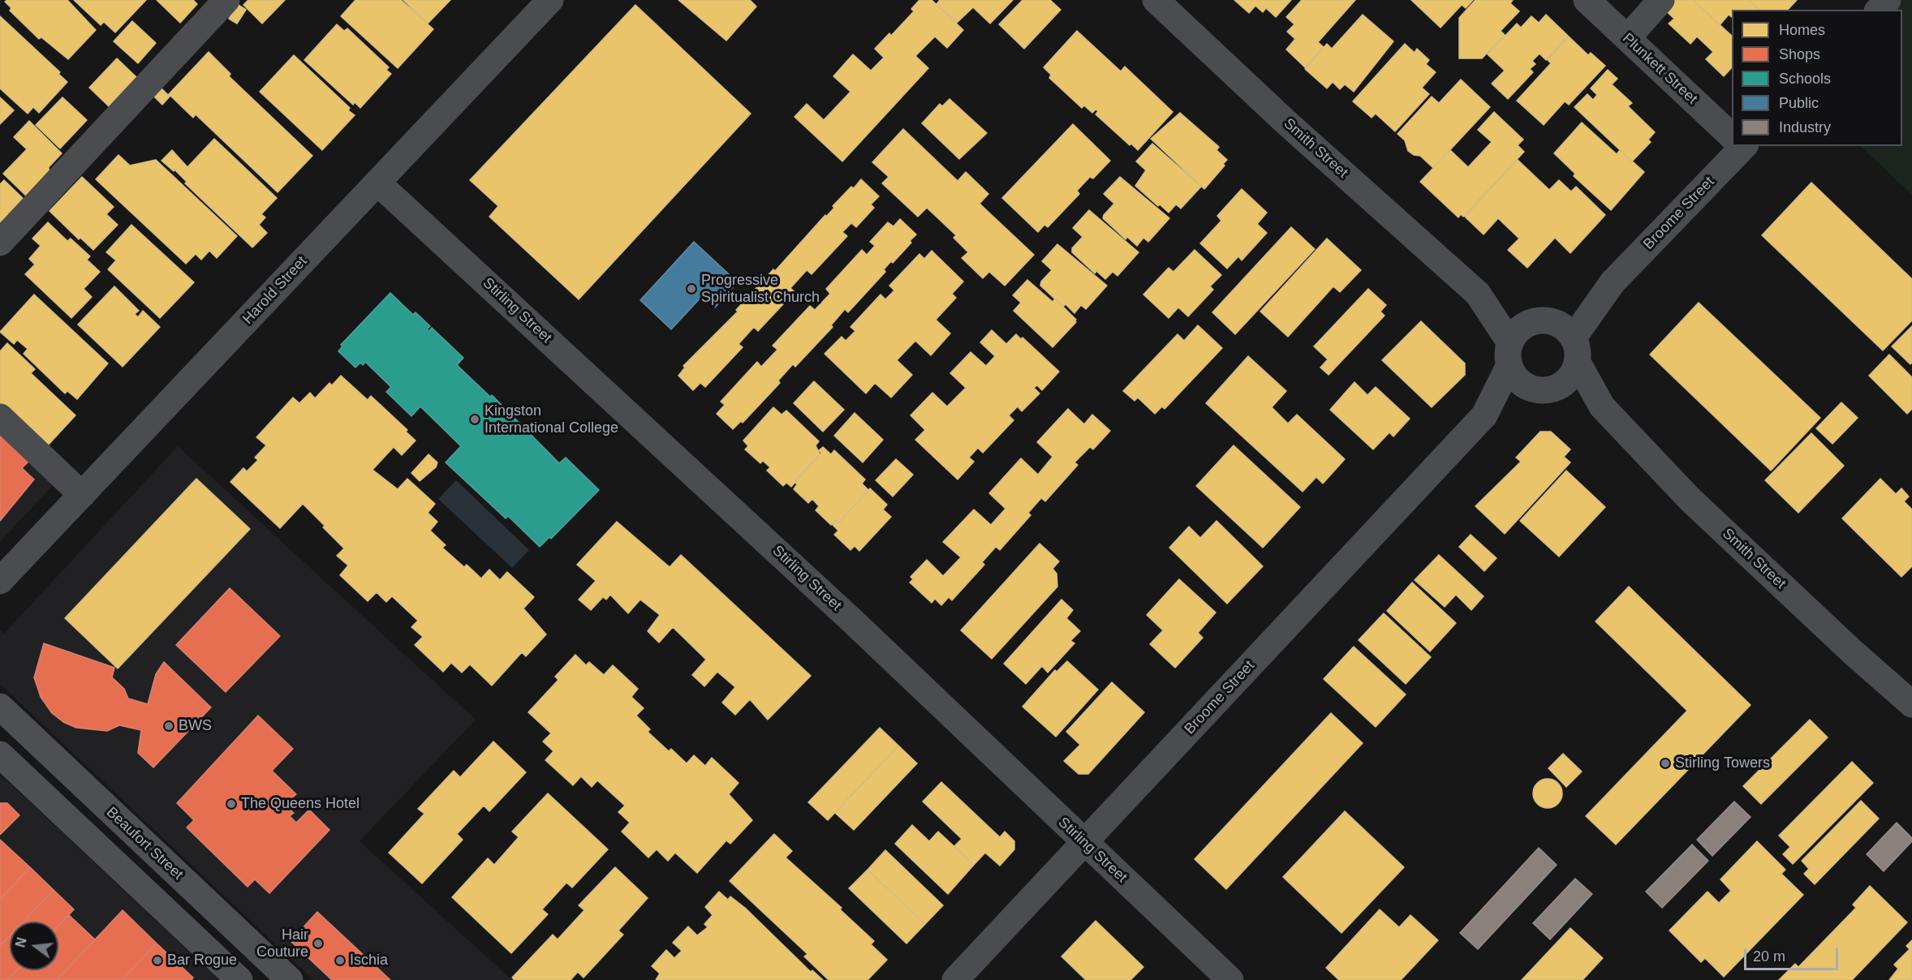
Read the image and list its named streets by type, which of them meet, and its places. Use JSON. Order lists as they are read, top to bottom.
{
  "streets": {
    "main road": ["Beaufort Street"],
    "street": [
      "Plunkett Street",
      "Smith Street",
      "Broome Street",
      "Harold Street",
      "Stirling Street"
    ]
  },
  "crossings": [
    ["Smith Street", "Broome Street"],
    ["Broome Street", "Stirling Street"],
    ["Harold Street", "Stirling Street"]
  ],
  "places": [
    "Progressive Spiritualist Church",
    "Kingston International College",
    "BWS",
    "Stirling Towers",
    "The Queens Hotel",
    "Hair Couture",
    "Bar Rogue",
    "Ischia"
  ],
  "legend": [
    "Homes",
    "Shops",
    "Schools",
    "Public",
    "Industry"
  ],
  "scale_bar": "20 m",
  "north": "left"
}
